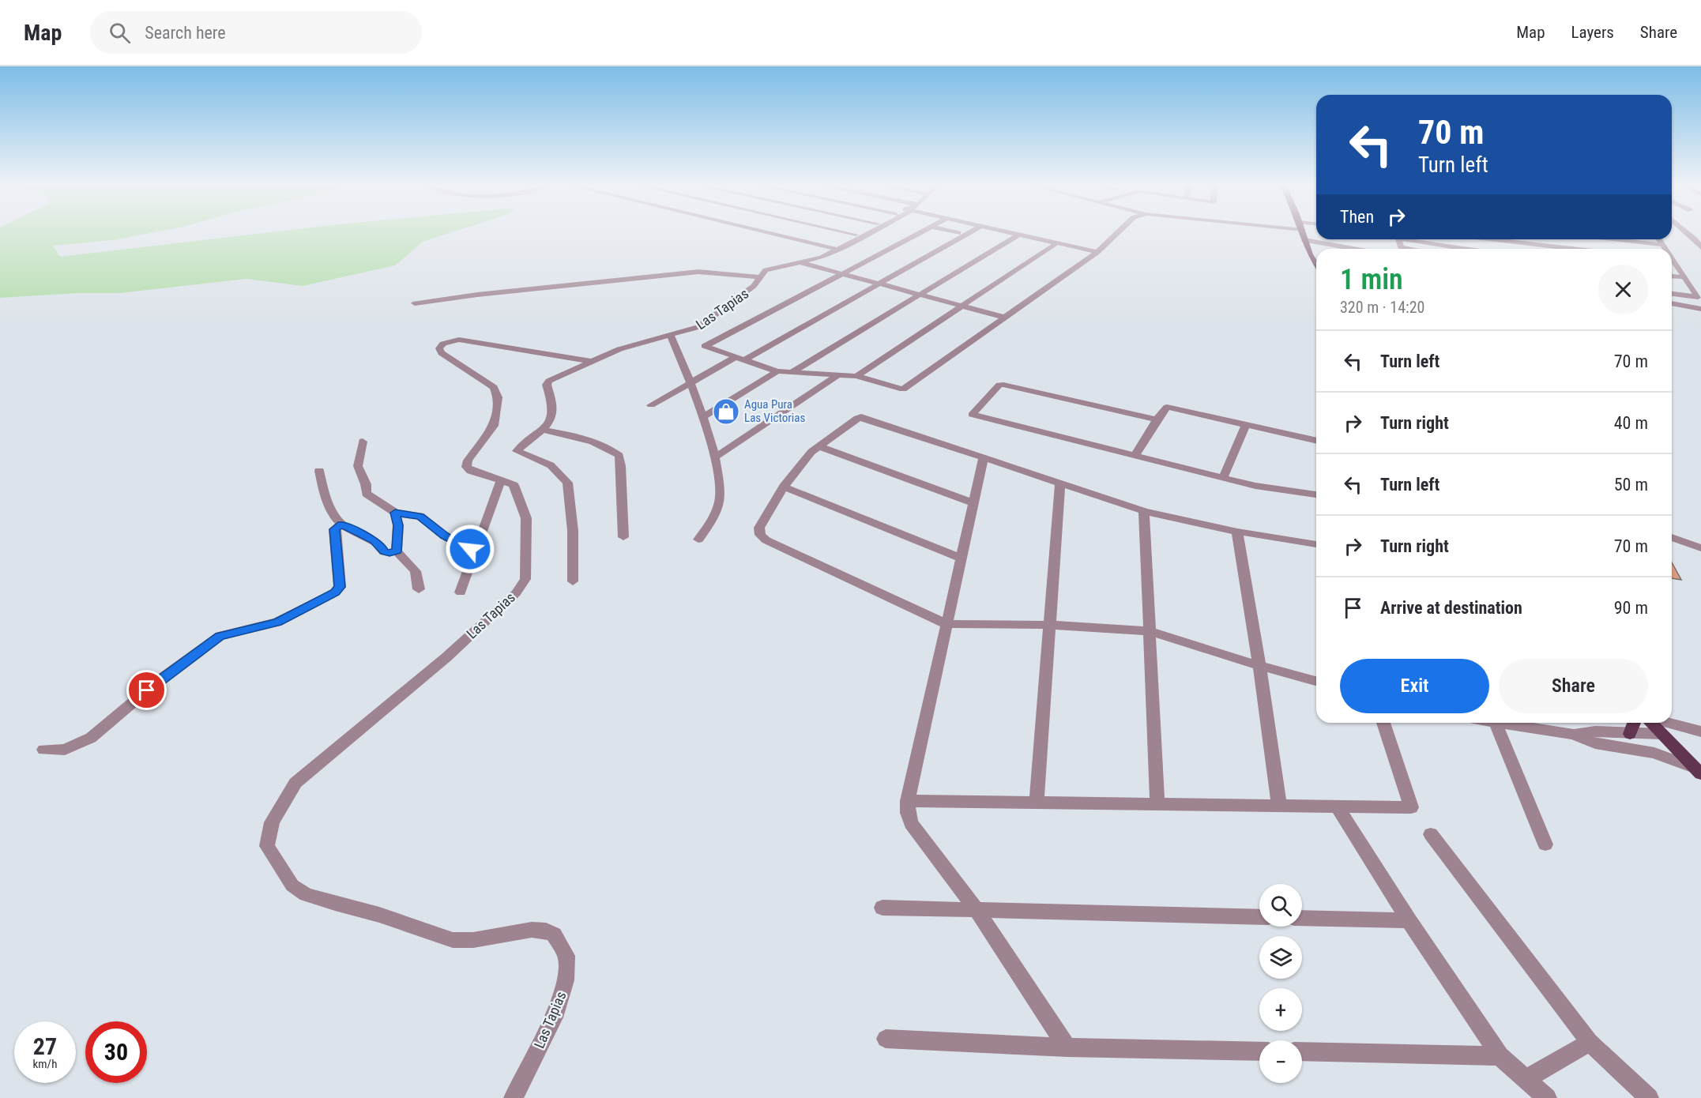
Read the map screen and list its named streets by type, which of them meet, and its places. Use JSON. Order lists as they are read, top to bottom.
{
  "streets": {
    "street": ["Las Tapias"]
  },
  "places": {
    "shop": ["Agua Pura Las Victorias"]
  },
  "page": {
    "header": "Map",
    "search": "Search here",
    "nav": ["Map", "Layers", "Share"],
    "turn": ["70 m", "Turn left"],
    "then": "Then",
    "heading": ["1 min", "320 m · 14:20"],
    "list": [
      {
        "name": "Turn left",
        "value": "70 m"
      },
      {
        "name": "Turn right",
        "value": "40 m"
      },
      {
        "name": "Turn left",
        "value": "50 m"
      },
      {
        "name": "Turn right",
        "value": "70 m"
      },
      {
        "name": "Arrive at destination",
        "value": "90 m"
      }
    ],
    "buttons": ["Exit", "Share"],
    "map_buttons": ["+", "−"],
    "speed": "27 km/h",
    "limit": "30"
  }
}
